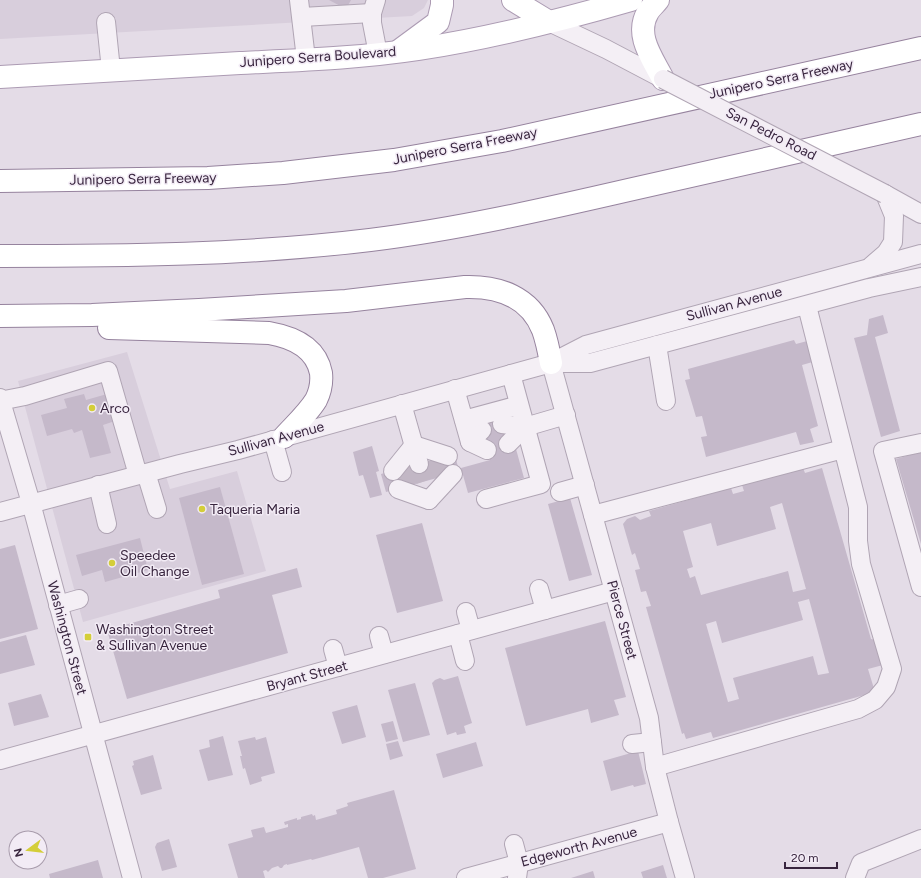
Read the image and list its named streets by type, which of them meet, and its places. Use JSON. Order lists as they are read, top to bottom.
{
  "streets": {
    "main road": ["Junipero Serra Boulevard", "Junipero Serra Freeway", "San Pedro Road"],
    "street": [
      "Sullivan Avenue",
      "Pierce Street",
      "Washington Street",
      "Bryant Street",
      "Edgeworth Avenue"
    ]
  },
  "crossings": [
    ["Junipero Serra Boulevard", "San Pedro Road"],
    ["Sullivan Avenue", "Pierce Street"],
    ["Sullivan Avenue", "Washington Street"],
    ["Pierce Street", "Bryant Street"],
    ["Pierce Street", "Edgeworth Avenue"],
    ["Washington Street", "Bryant Street"]
  ],
  "places": {
    "other": ["Arco", "Taqueria Maria", "Speedee Oil Change"],
    "transit": ["Washington Street & Sullivan Avenue"]
  },
  "scale_bar": "20 m",
  "north": "left"
}
